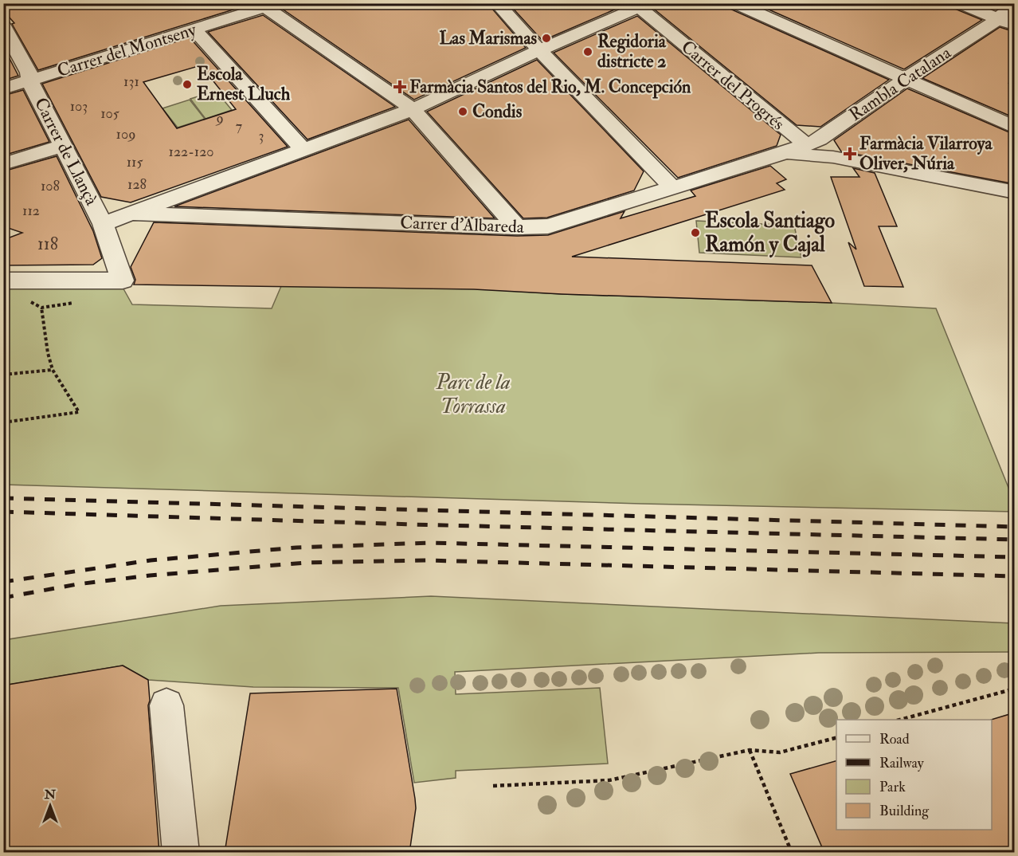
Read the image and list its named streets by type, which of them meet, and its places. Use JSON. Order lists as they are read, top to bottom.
{
  "streets": {
    "street": [
      "Carrer del Montseny",
      "Rambla Catalana",
      "Carrer del Progrés",
      "Carrer de Llançà",
      "Carrer d'Albareda"
    ]
  },
  "crossings": [
    ["Carrer del Montseny", "Carrer de Llançà"],
    ["Rambla Catalana", "Carrer del Progrés"],
    ["Rambla Catalana", "Carrer d'Albareda"]
  ],
  "parks": ["Parc de la Torrassa"],
  "places": {
    "other": [
      "Las Marismas",
      "Regidoria districte 2",
      "Escola Ernest Lluch",
      "Condis",
      "Escola Santiago Ramón y Cajal"
    ],
    "health": ["Farmàcia Santos del Rio, M. Concepción", "Farmàcia Vilarroya Oliver, Núria"]
  },
  "house_numbers": [
    "131",
    "103",
    "105",
    "9",
    "7",
    "109",
    "3",
    "122-120",
    "115",
    "128",
    "108",
    "112",
    "118"
  ],
  "legend": [
    "Road",
    "Railway",
    "Park",
    "Building"
  ],
  "north": "top"
}
